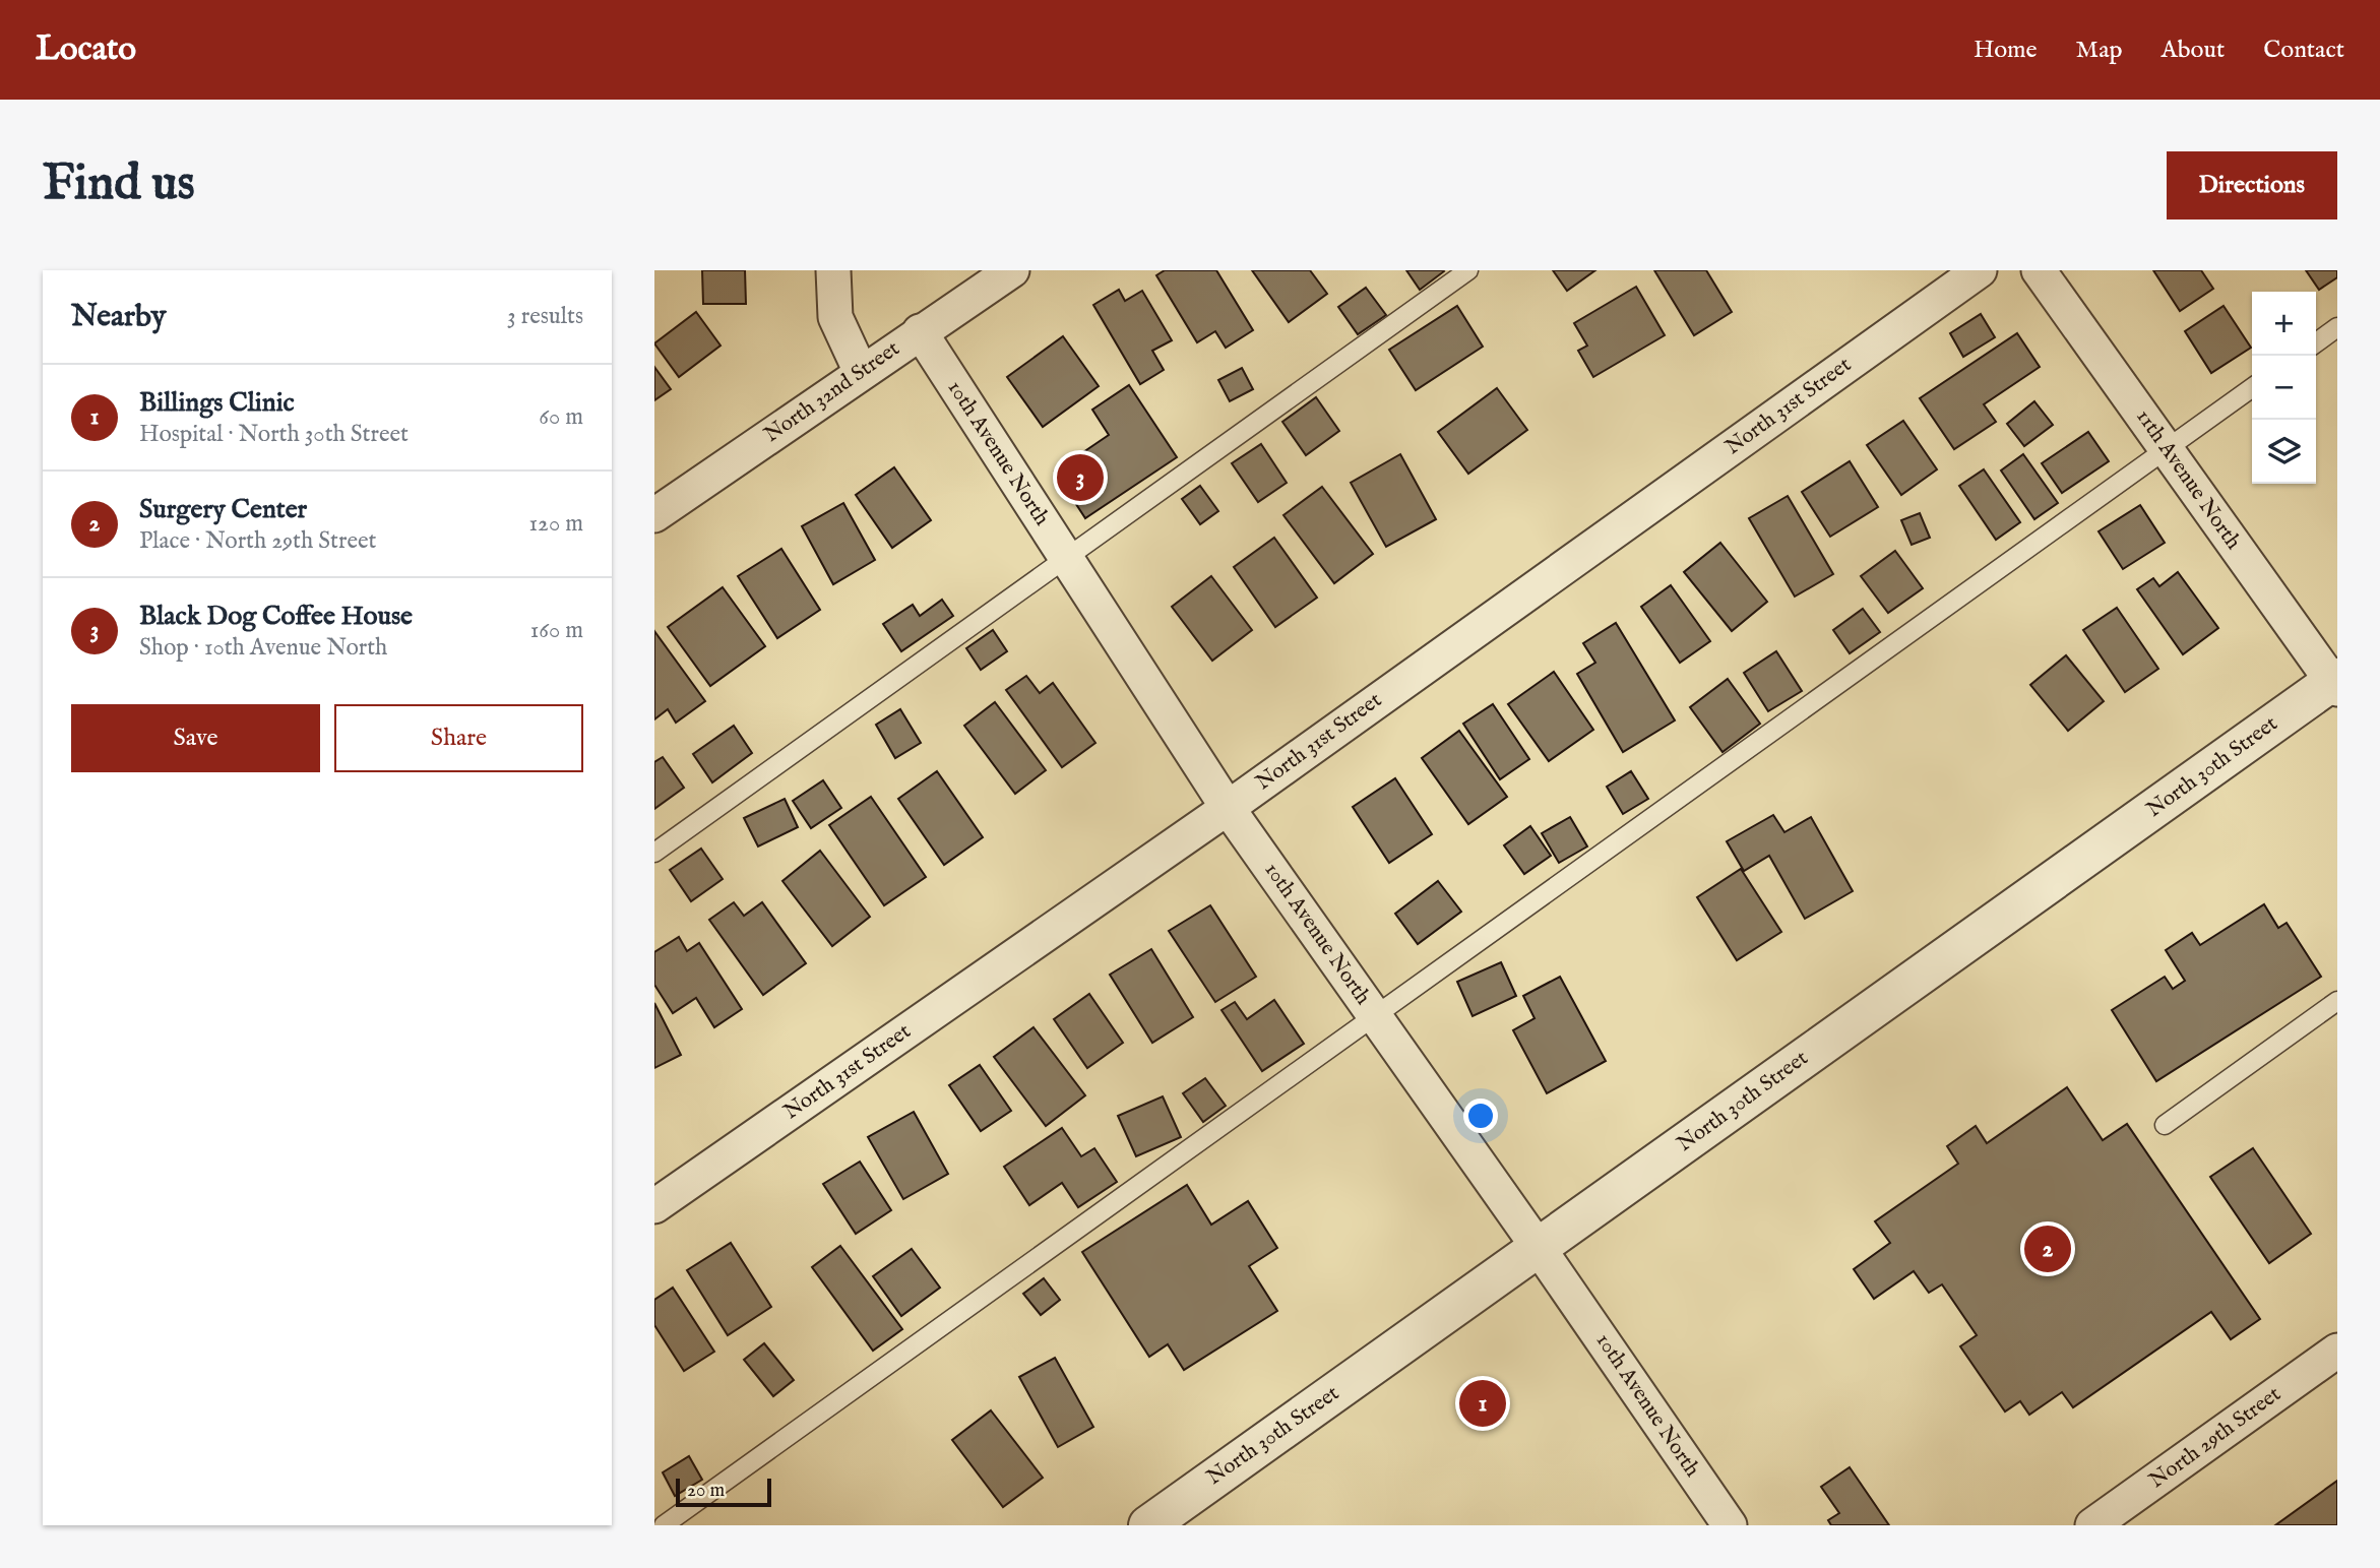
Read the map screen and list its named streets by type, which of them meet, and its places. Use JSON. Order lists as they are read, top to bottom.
{
  "streets": {
    "street": [
      "North 32nd Street",
      "North 31st Street",
      "10th Avenue North",
      "11th Avenue North",
      "North 30th Street",
      "North 29th Street"
    ]
  },
  "crossings": [
    ["North 32nd Street", "10th Avenue North"],
    ["North 31st Street", "10th Avenue North"],
    ["10th Avenue North", "North 30th Street"],
    ["11th Avenue North", "North 30th Street"]
  ],
  "scale_bar": "20 m",
  "page": {
    "header": "Locato",
    "nav": [
      "Home",
      "Map",
      "About",
      "Contact"
    ],
    "buttons": [
      "Directions",
      ["Save", "Share"]
    ],
    "title": "Find us",
    "heading": ["Nearby", "3 results"],
    "map_buttons": ["+", "−"],
    "list": [
      {
        "mark": "1",
        "name": "Billings Clinic",
        "note": "Hospital · North 30th Street",
        "value": "60 m"
      },
      {
        "mark": "2",
        "name": "Surgery Center",
        "note": "Place · North 29th Street",
        "value": "120 m"
      },
      {
        "mark": "3",
        "name": "Black Dog Coffee House",
        "note": "Shop · 10th Avenue North",
        "value": "160 m"
      }
    ],
    "pins": ["3", "2", "1"],
    "scale": "20 m"
  }
}
